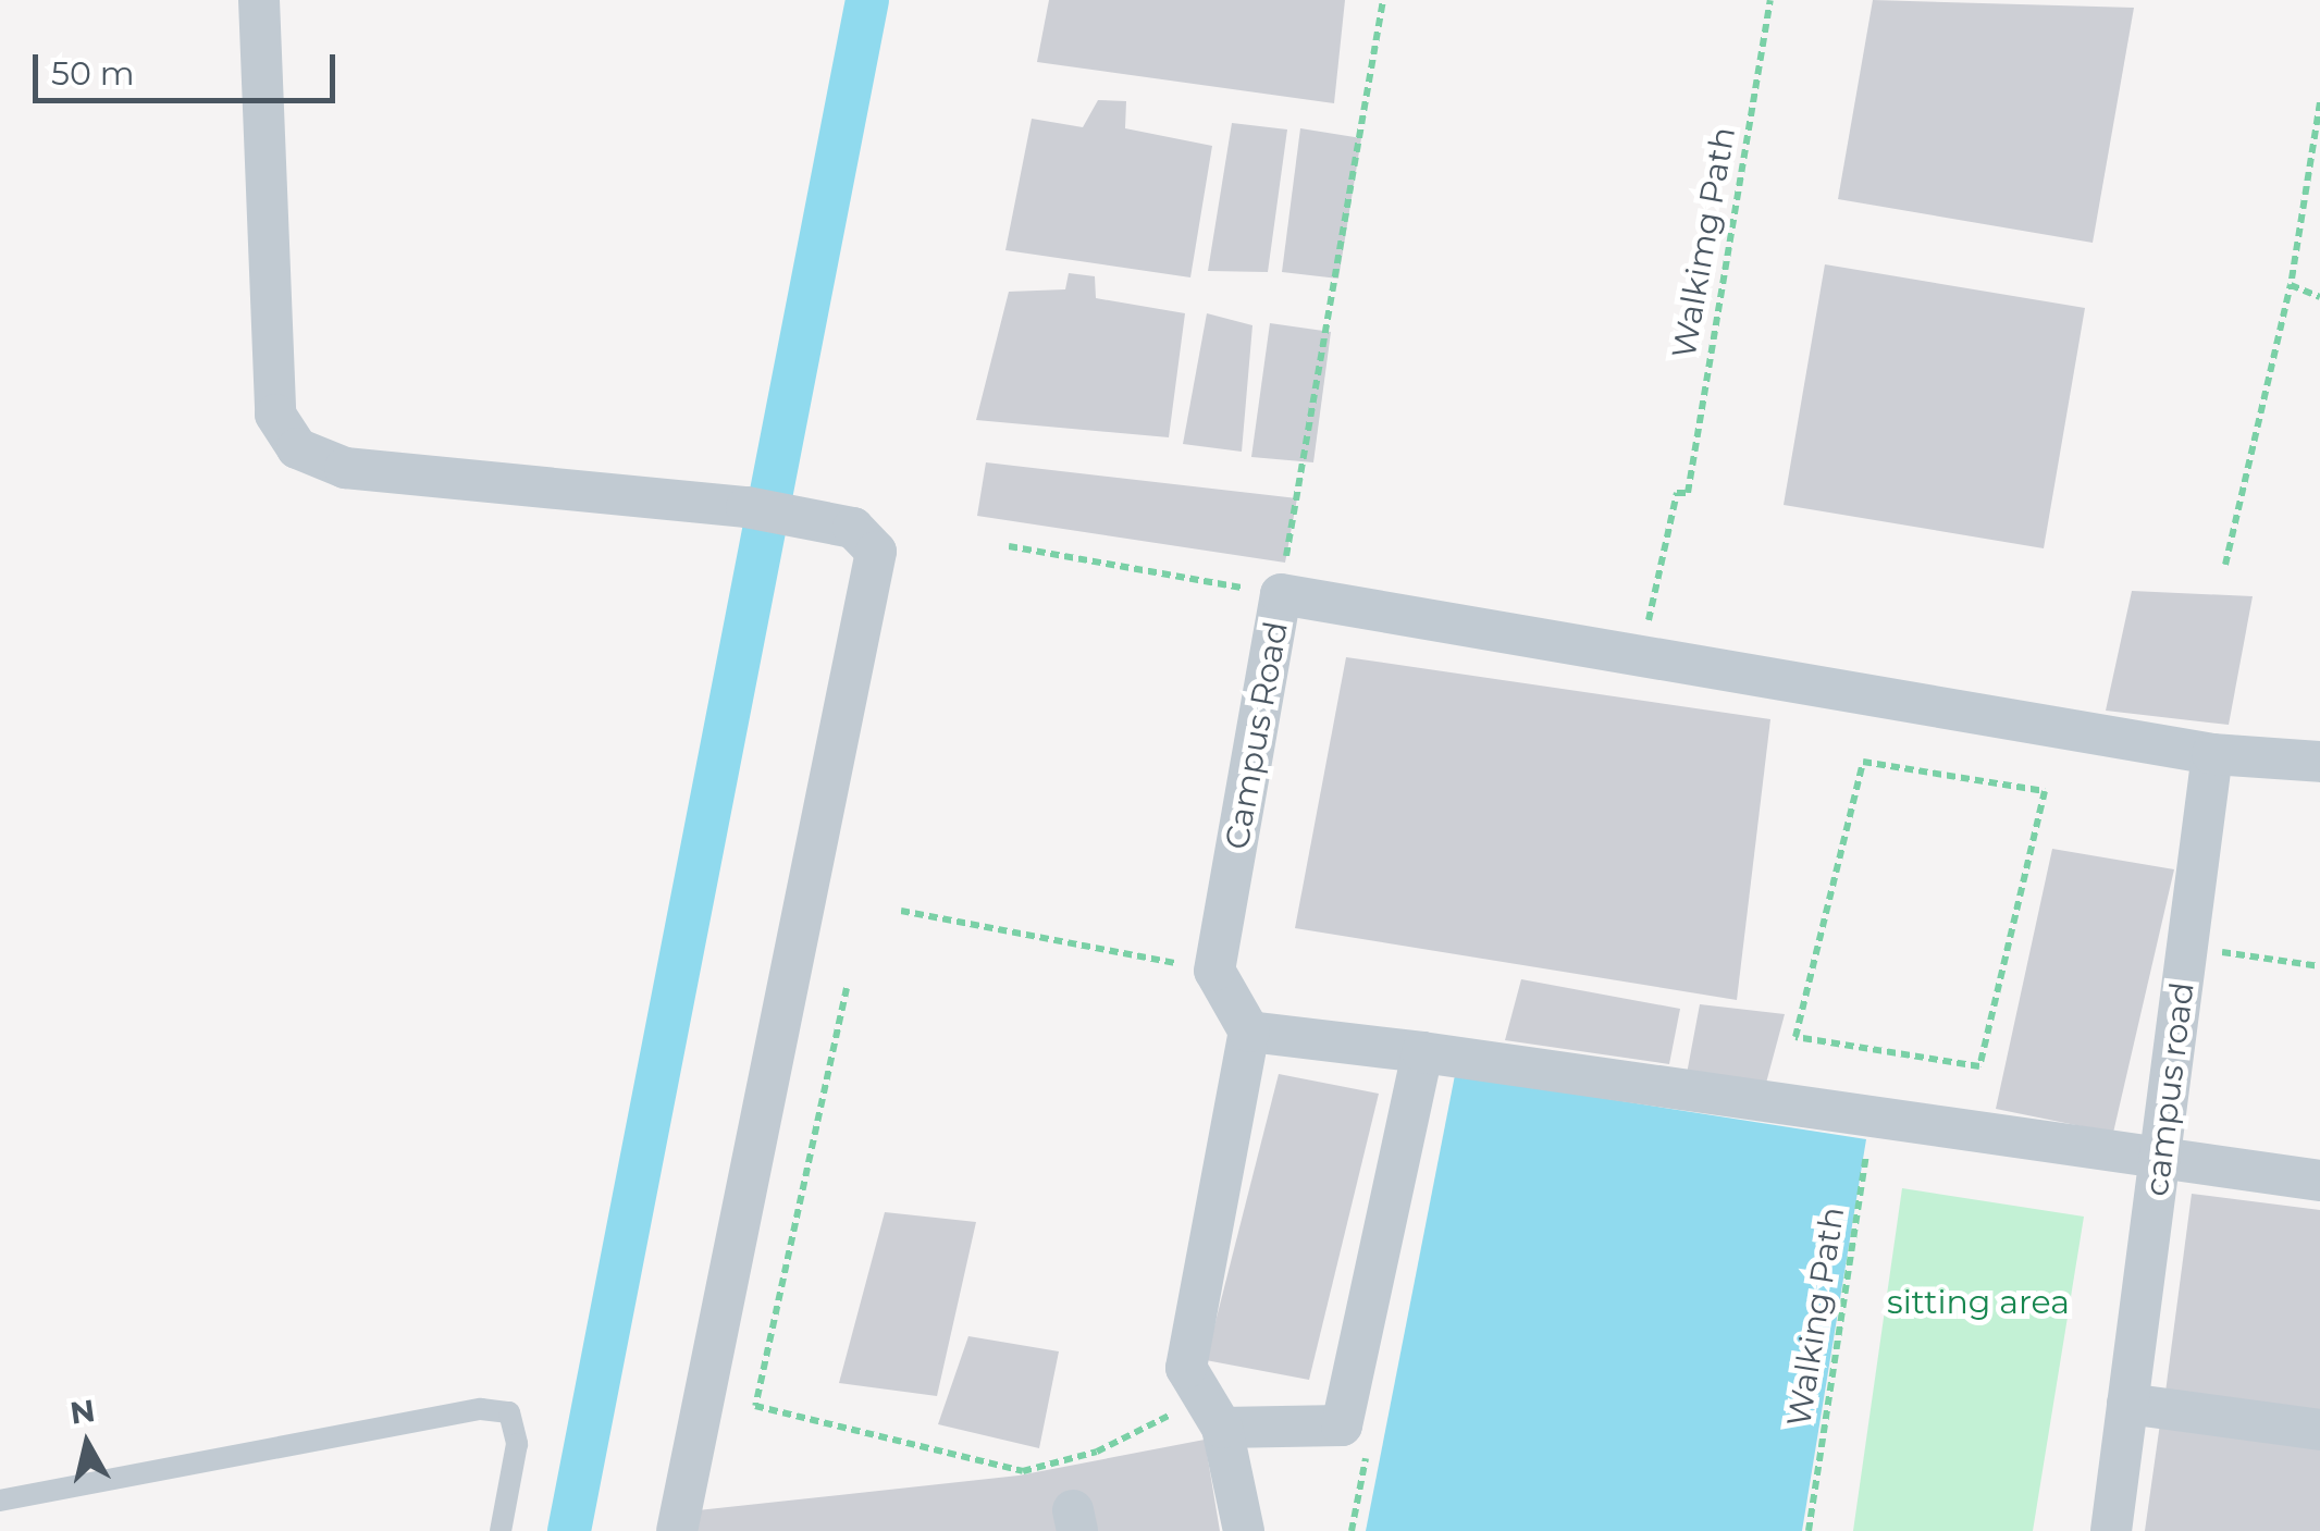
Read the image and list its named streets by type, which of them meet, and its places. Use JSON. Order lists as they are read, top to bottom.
{
  "streets": {
    "street": ["Campus Road", "campus road"],
    "path": ["Walkimg Path", "Walking Path"]
  },
  "crossings": [
    ["Campus Road", "campus road"]
  ],
  "parks": ["sitting area"],
  "scale_bar": "50 m",
  "north": "top"
}
